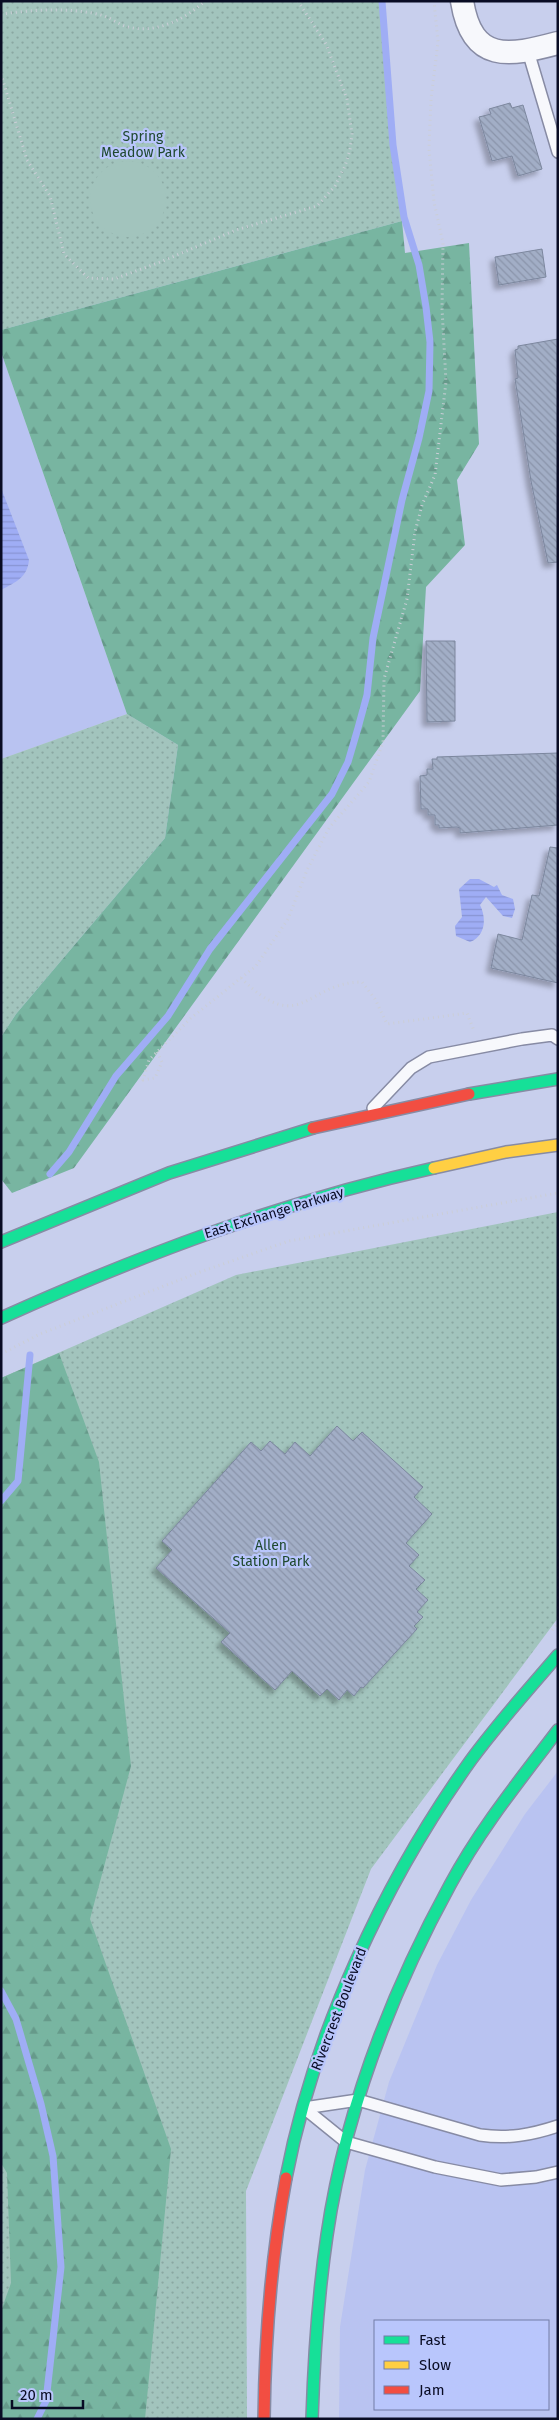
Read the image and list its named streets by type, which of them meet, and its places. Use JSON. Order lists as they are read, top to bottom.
{
  "streets": {
    "street": ["East Exchange Parkway", "Rivercrest Boulevard"]
  },
  "parks": ["Spring Meadow Park", "Allen Station Park"],
  "legend": ["Fast", "Slow", "Jam"],
  "scale_bar": "20 m"
}
